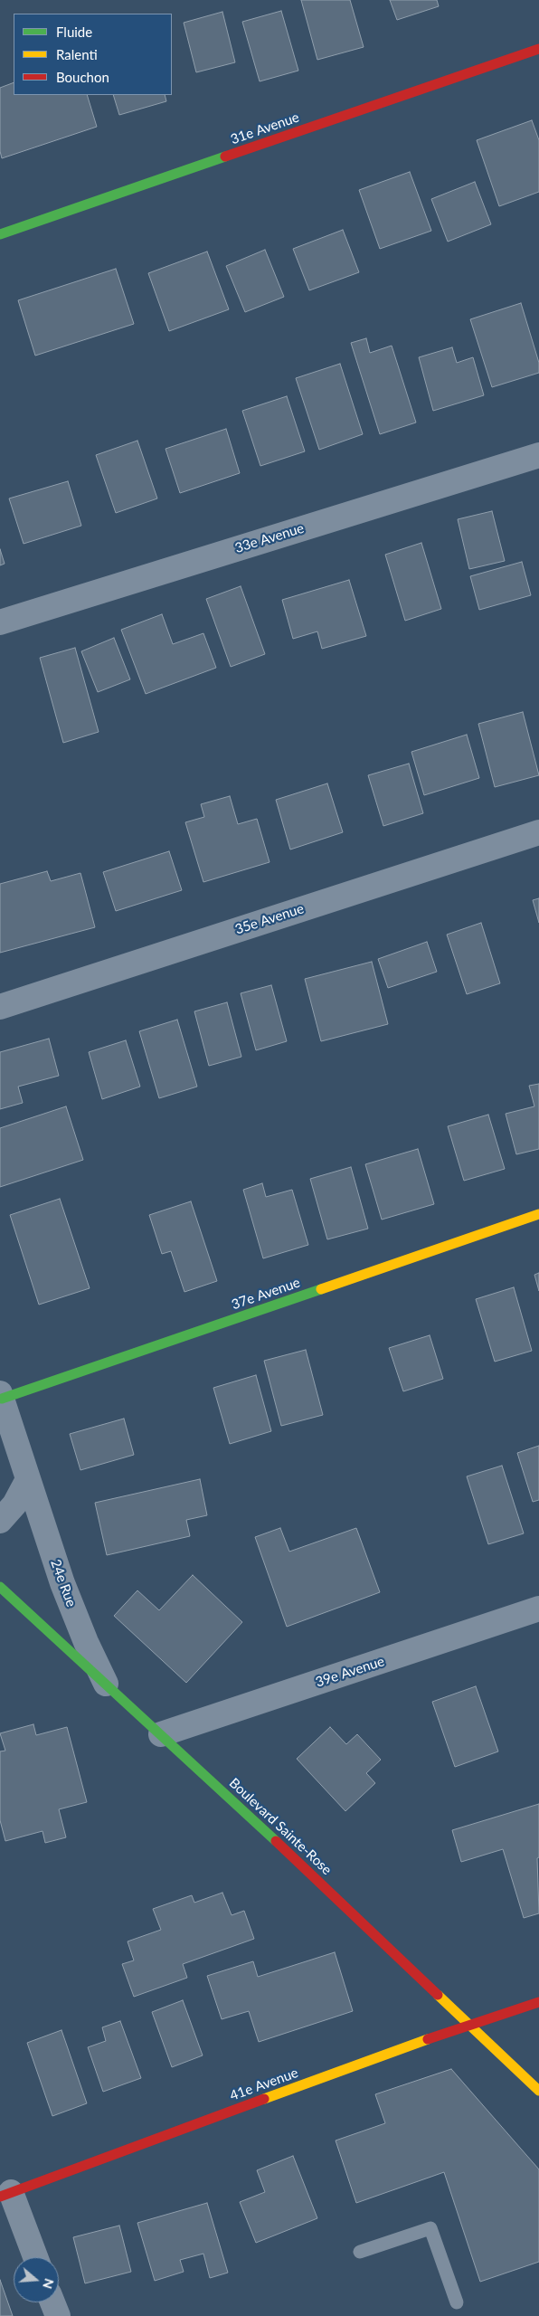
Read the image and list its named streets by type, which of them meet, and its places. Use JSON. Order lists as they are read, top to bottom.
{
  "streets": {
    "street": [
      "31e Avenue",
      "33e Avenue",
      "35e Avenue",
      "37e Avenue",
      "24e Rue",
      "39e Avenue",
      "Boulevard Sainte-Rose",
      "41e Avenue"
    ]
  },
  "crossings": [
    ["37e Avenue", "24e Rue"],
    ["24e Rue", "Boulevard Sainte-Rose"],
    ["39e Avenue", "Boulevard Sainte-Rose"],
    ["Boulevard Sainte-Rose", "41e Avenue"]
  ],
  "legend": ["Fluide", "Ralenti", "Bouchon"],
  "north": "right"
}
